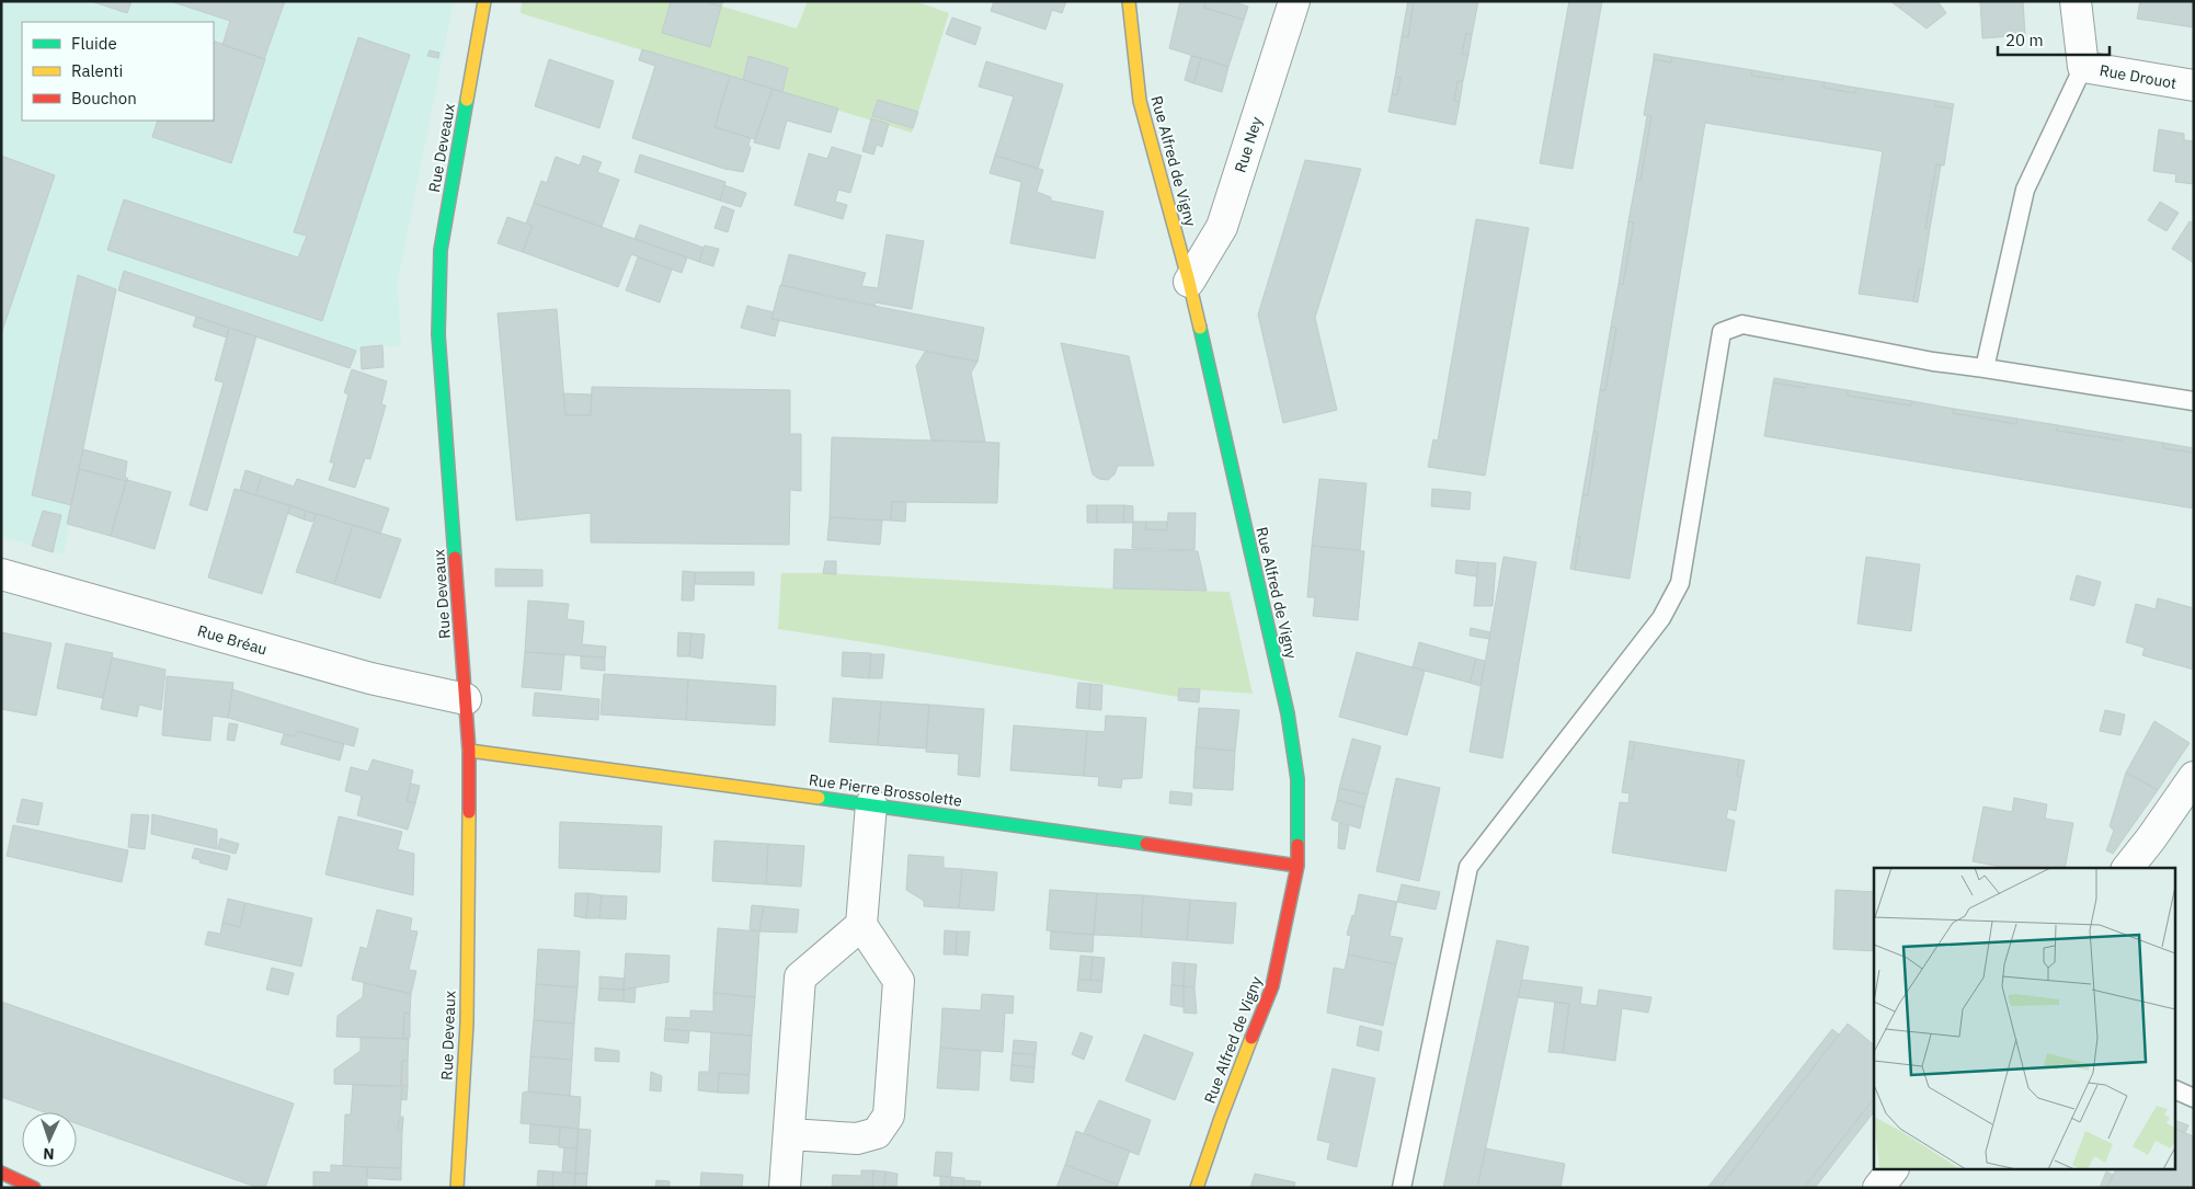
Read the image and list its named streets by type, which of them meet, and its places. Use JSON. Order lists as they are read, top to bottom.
{
  "streets": {
    "street": [
      "Rue Drouot",
      "Rue Ney",
      "Rue Deveaux",
      "Rue Alfred de Vigny",
      "Rue Bréau",
      "Rue Pierre Brossolette"
    ]
  },
  "crossings": [
    ["Rue Ney", "Rue Alfred de Vigny"],
    ["Rue Deveaux", "Rue Bréau"],
    ["Rue Deveaux", "Rue Pierre Brossolette"],
    ["Rue Alfred de Vigny", "Rue Pierre Brossolette"]
  ],
  "legend": ["Fluide", "Ralenti", "Bouchon"],
  "scale_bar": "20 m",
  "north": "bottom"
}
